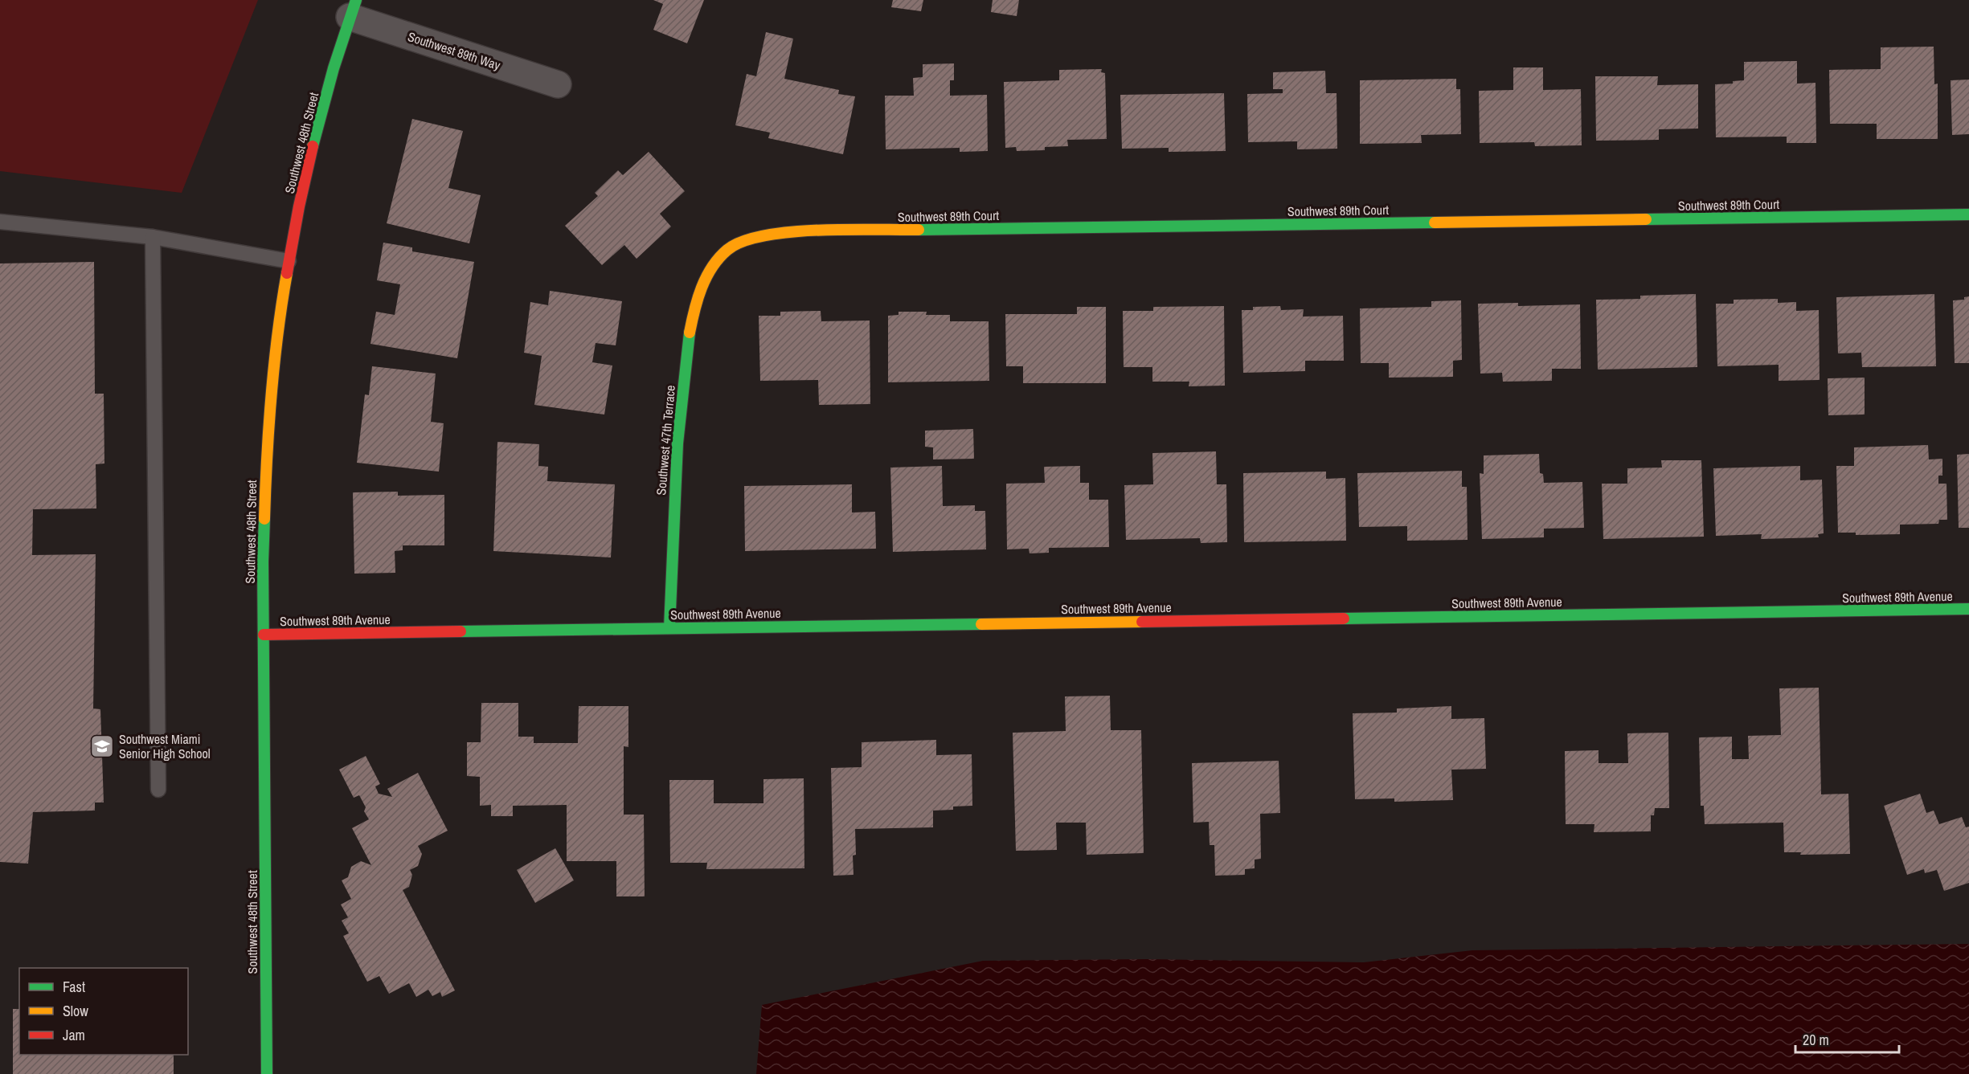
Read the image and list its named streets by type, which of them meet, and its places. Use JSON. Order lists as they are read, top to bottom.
{
  "streets": {
    "street": [
      "Southwest 89th Way",
      "Southwest 48th Street",
      "Southwest 89th Court",
      "Southwest 47th Terrace",
      "Southwest 89th Avenue"
    ]
  },
  "crossings": [
    ["Southwest 89th Way", "Southwest 48th Street"],
    ["Southwest 48th Street", "Southwest 89th Avenue"],
    ["Southwest 89th Court", "Southwest 47th Terrace"],
    ["Southwest 47th Terrace", "Southwest 89th Avenue"]
  ],
  "places": {
    "school or university": ["Southwest Miami Senior High School"]
  },
  "legend": ["Fast", "Slow", "Jam"],
  "scale_bar": "20 m"
}
